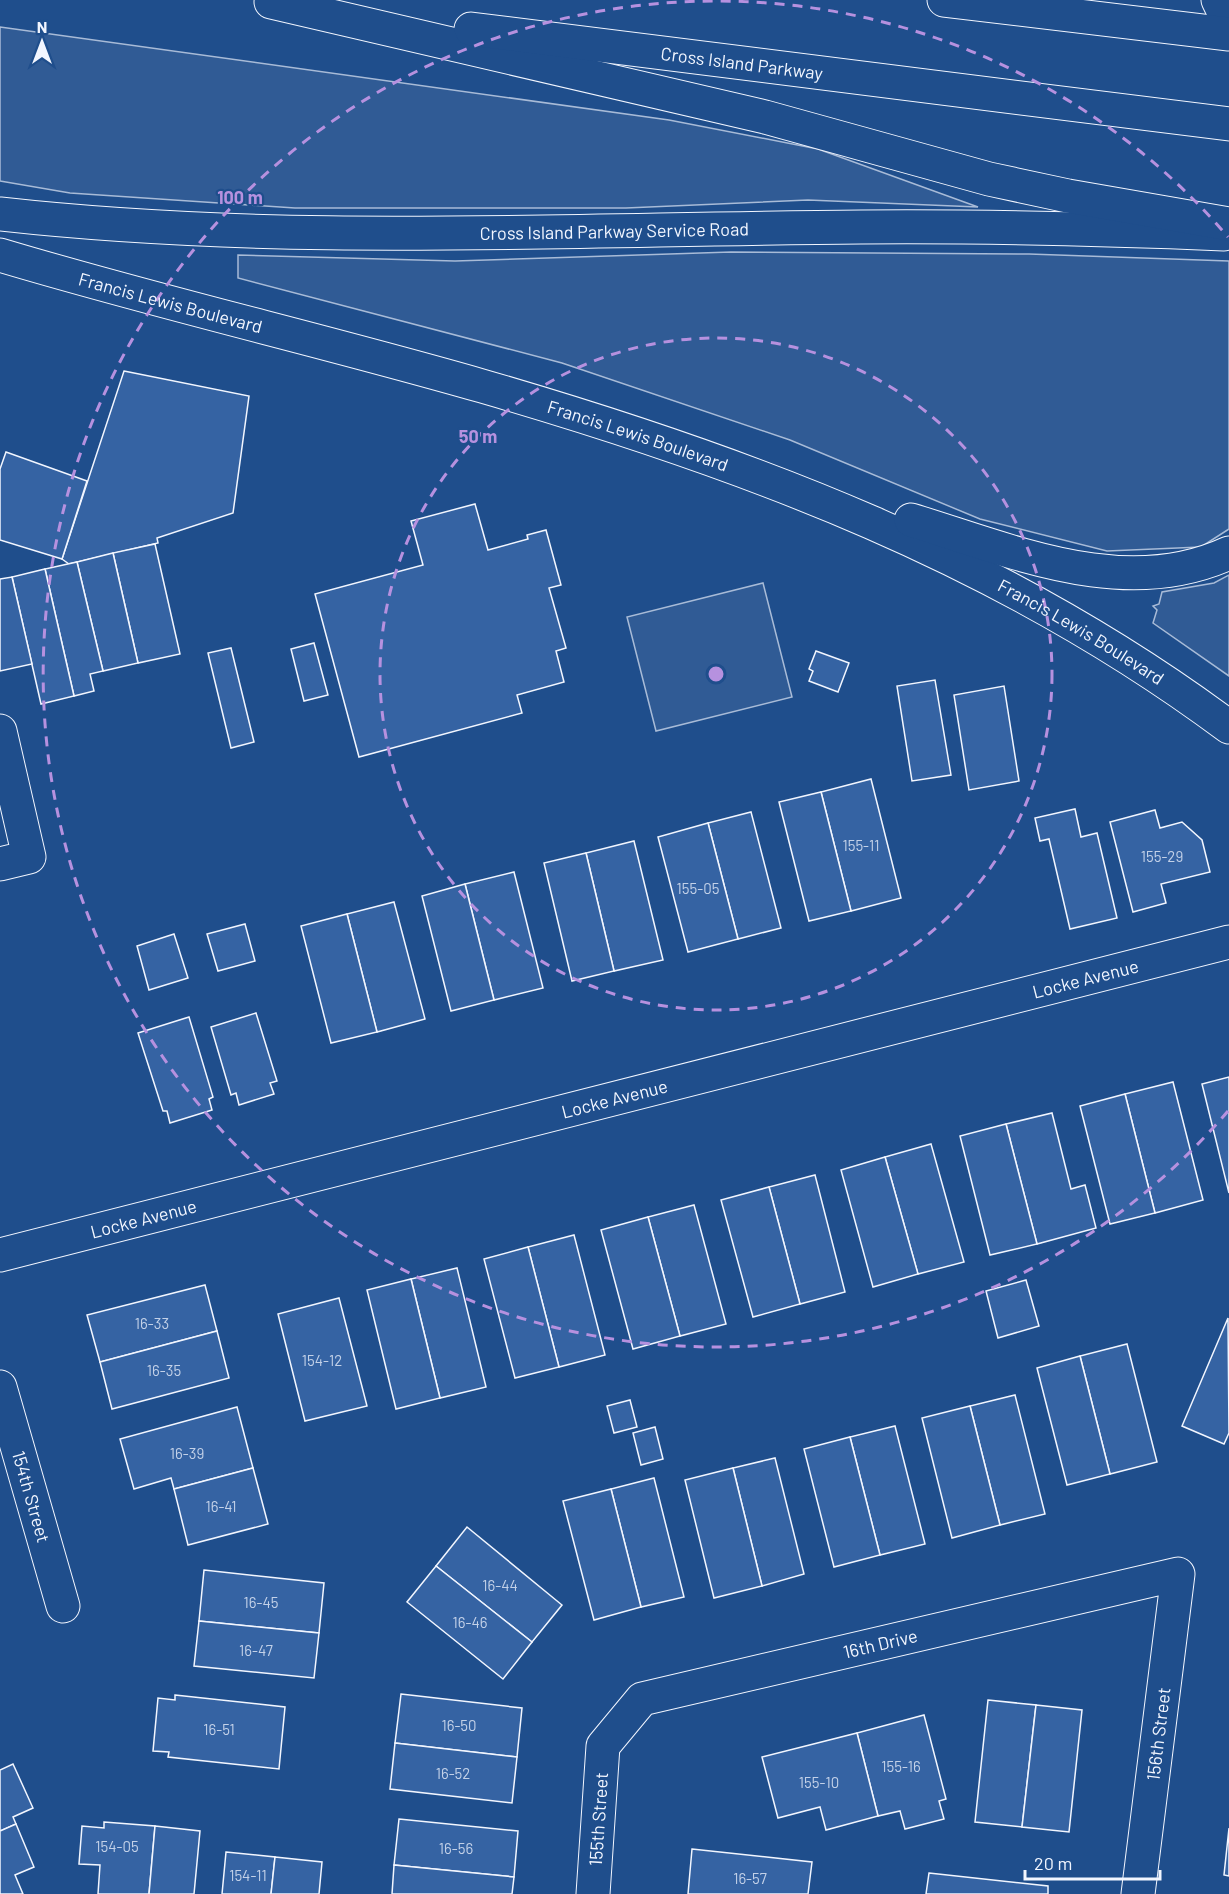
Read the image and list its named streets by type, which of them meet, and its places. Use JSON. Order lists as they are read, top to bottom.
{
  "streets": {
    "main road": [
      "Cross Island Parkway",
      "Cross Island Parkway Service Road",
      "Francis Lewis Boulevard",
      "Locke Avenue",
      "154th Street",
      "16th Drive",
      "156th Street",
      "155th Street"
    ]
  },
  "crossings": [
    ["16th Drive", "156th Street"],
    ["16th Drive", "155th Street"]
  ],
  "house_numbers": [
    "155-11",
    "155-29",
    "155-05",
    "16-33",
    "154-12",
    "16-35",
    "16-39",
    "16-41",
    "16-44",
    "16-45",
    "16-46",
    "16-47",
    "16-50",
    "16-51",
    "155-16",
    "16-52",
    "155-10",
    "154-05",
    "16-56",
    "154-11",
    "16-57"
  ],
  "scale_bar": "20 m",
  "north": "top",
  "rings": ["100 m", "50 m"]
}
